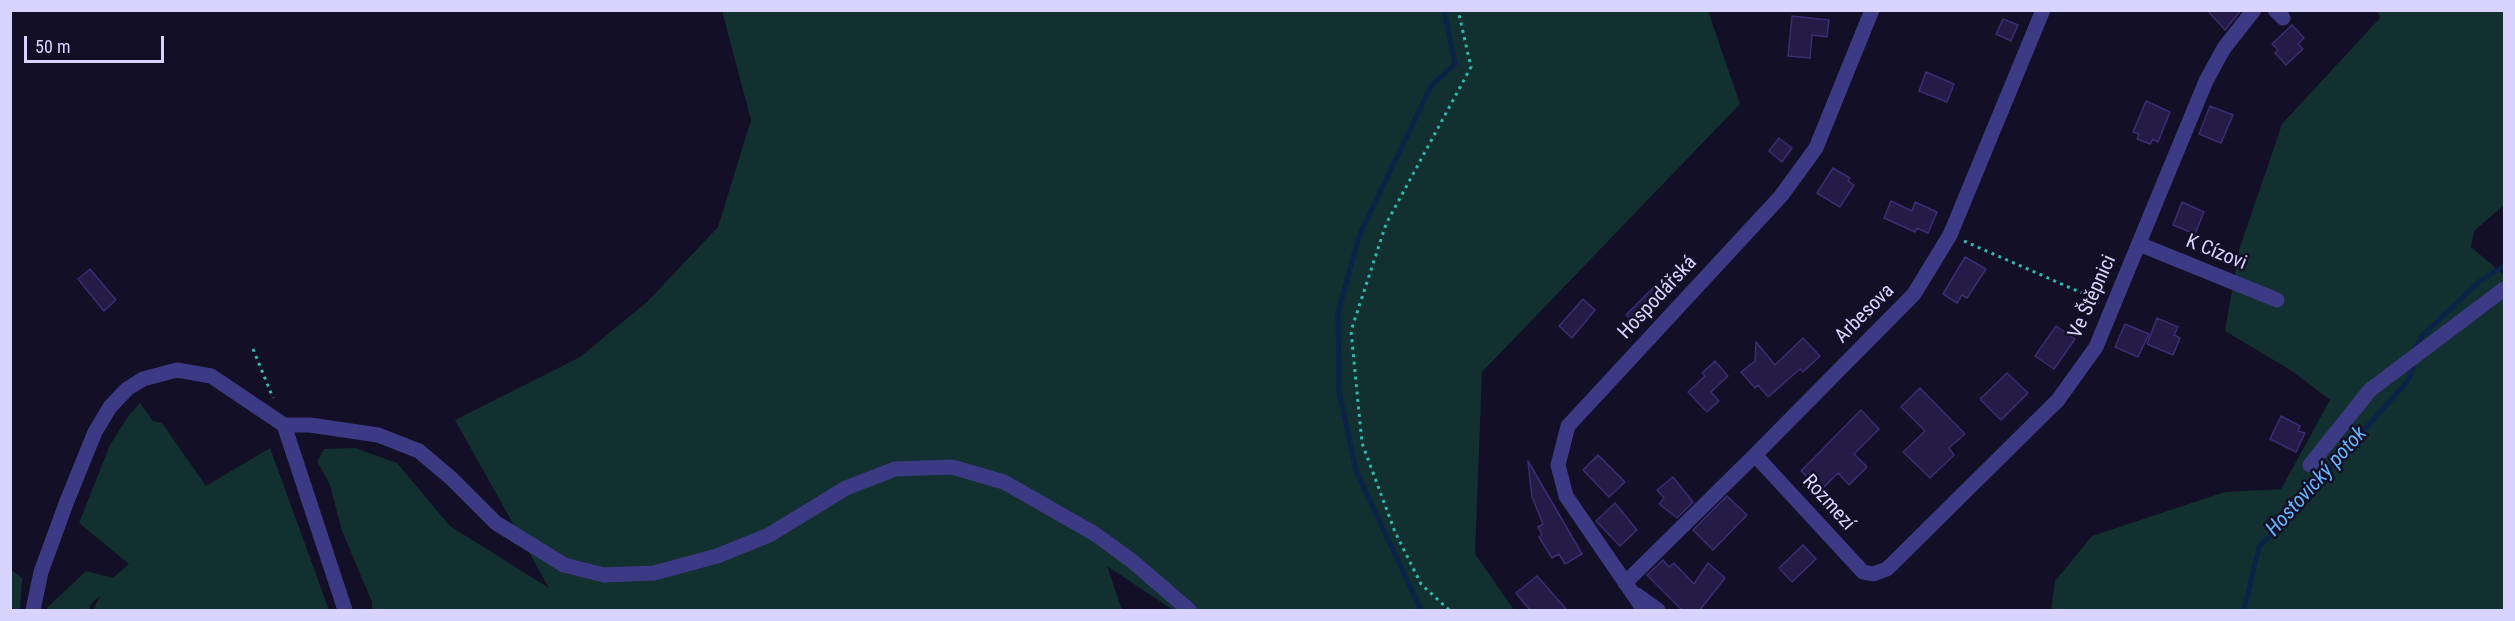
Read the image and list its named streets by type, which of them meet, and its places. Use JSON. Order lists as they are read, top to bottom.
{
  "streets": {
    "street": [
      "K Cízovi",
      "Ve Štěpnici",
      "Hospodářská",
      "Arbesova",
      "Rozmezí"
    ]
  },
  "crossings": [
    ["K Cízovi", "Ve Štěpnici"],
    ["Ve Štěpnici", "Rozmezí"],
    ["Hospodářská", "Arbesova"],
    ["Arbesova", "Rozmezí"]
  ],
  "water": ["Hostovický potok"],
  "scale_bar": "50 m"
}
